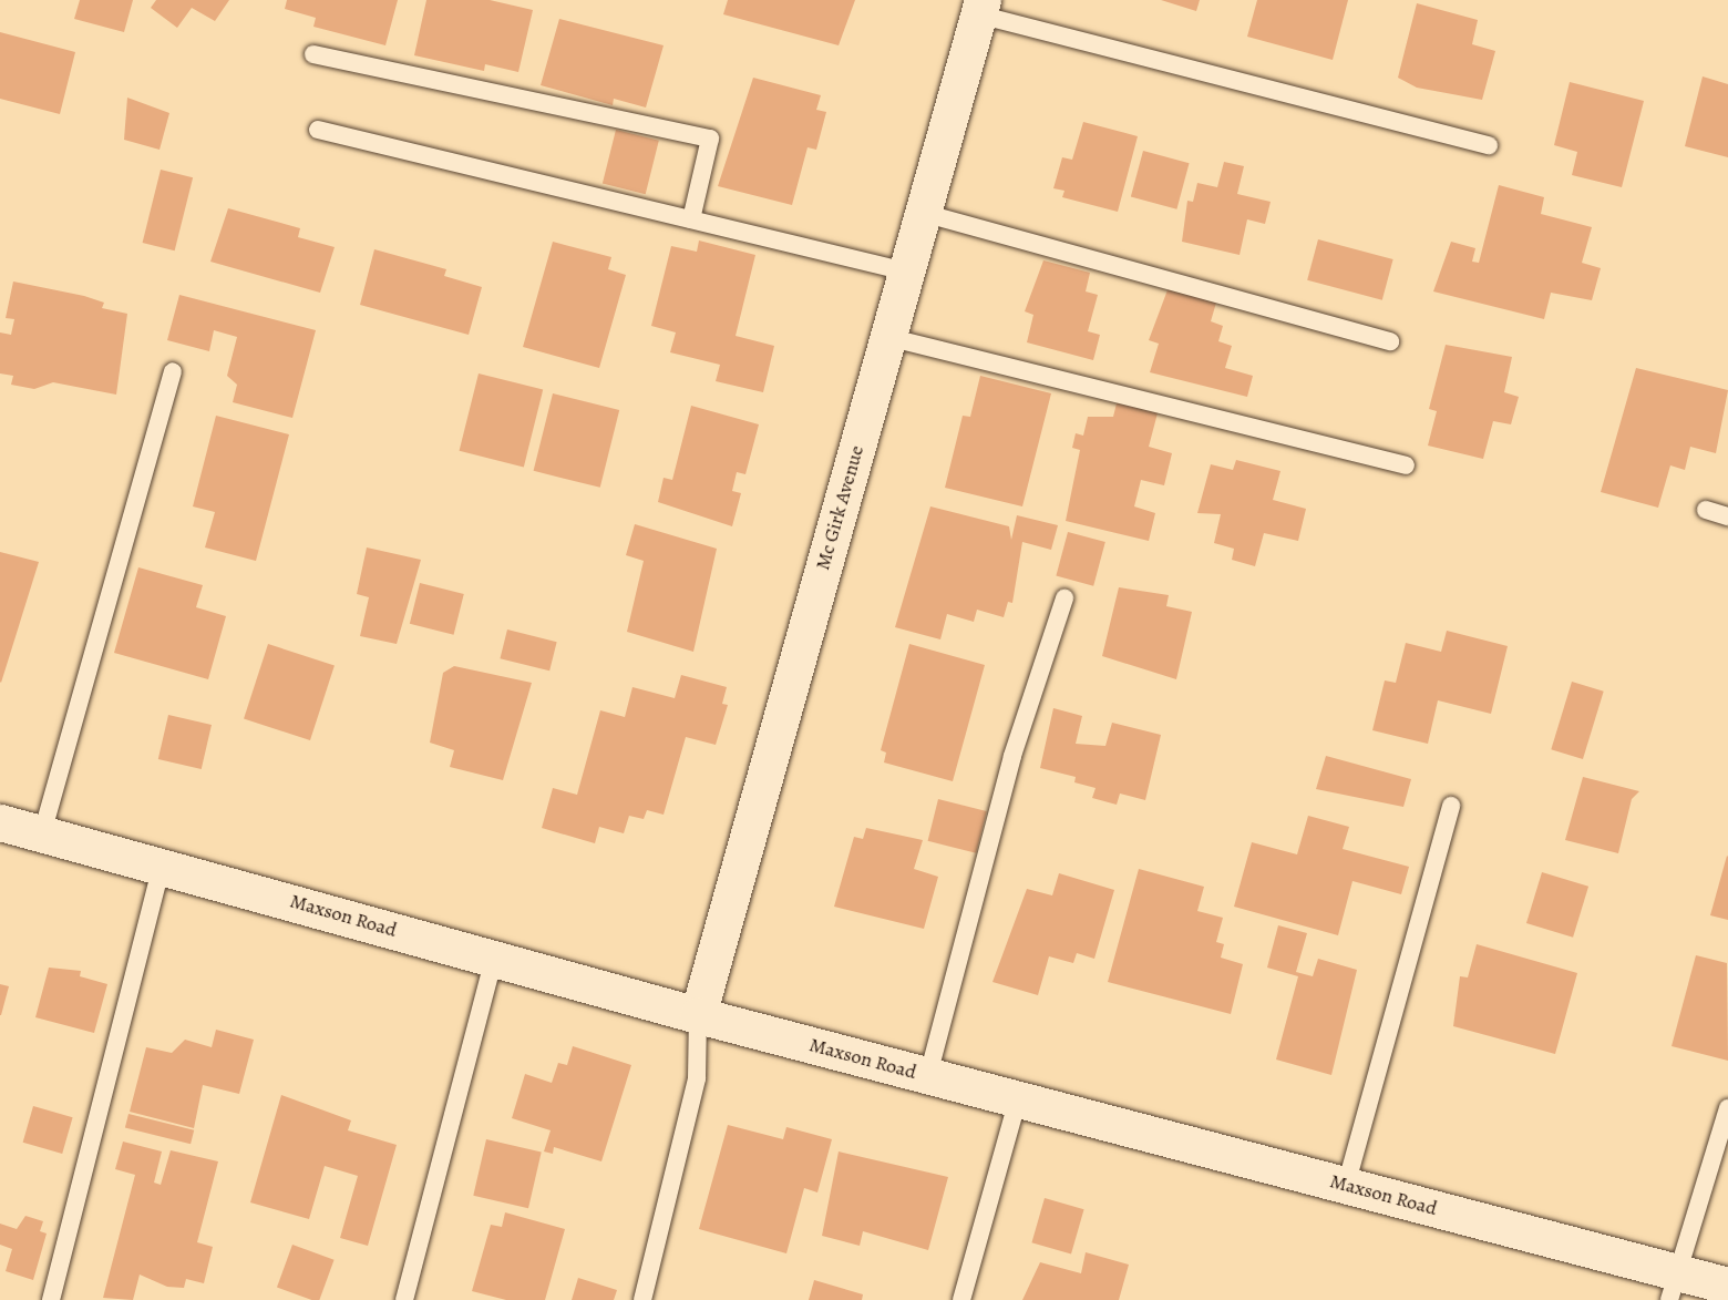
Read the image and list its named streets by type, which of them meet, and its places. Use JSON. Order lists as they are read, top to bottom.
{
  "streets": {
    "street": ["Mc Girk Avenue", "Maxson Road"]
  },
  "crossings": [
    ["Mc Girk Avenue", "Maxson Road"]
  ]
}
